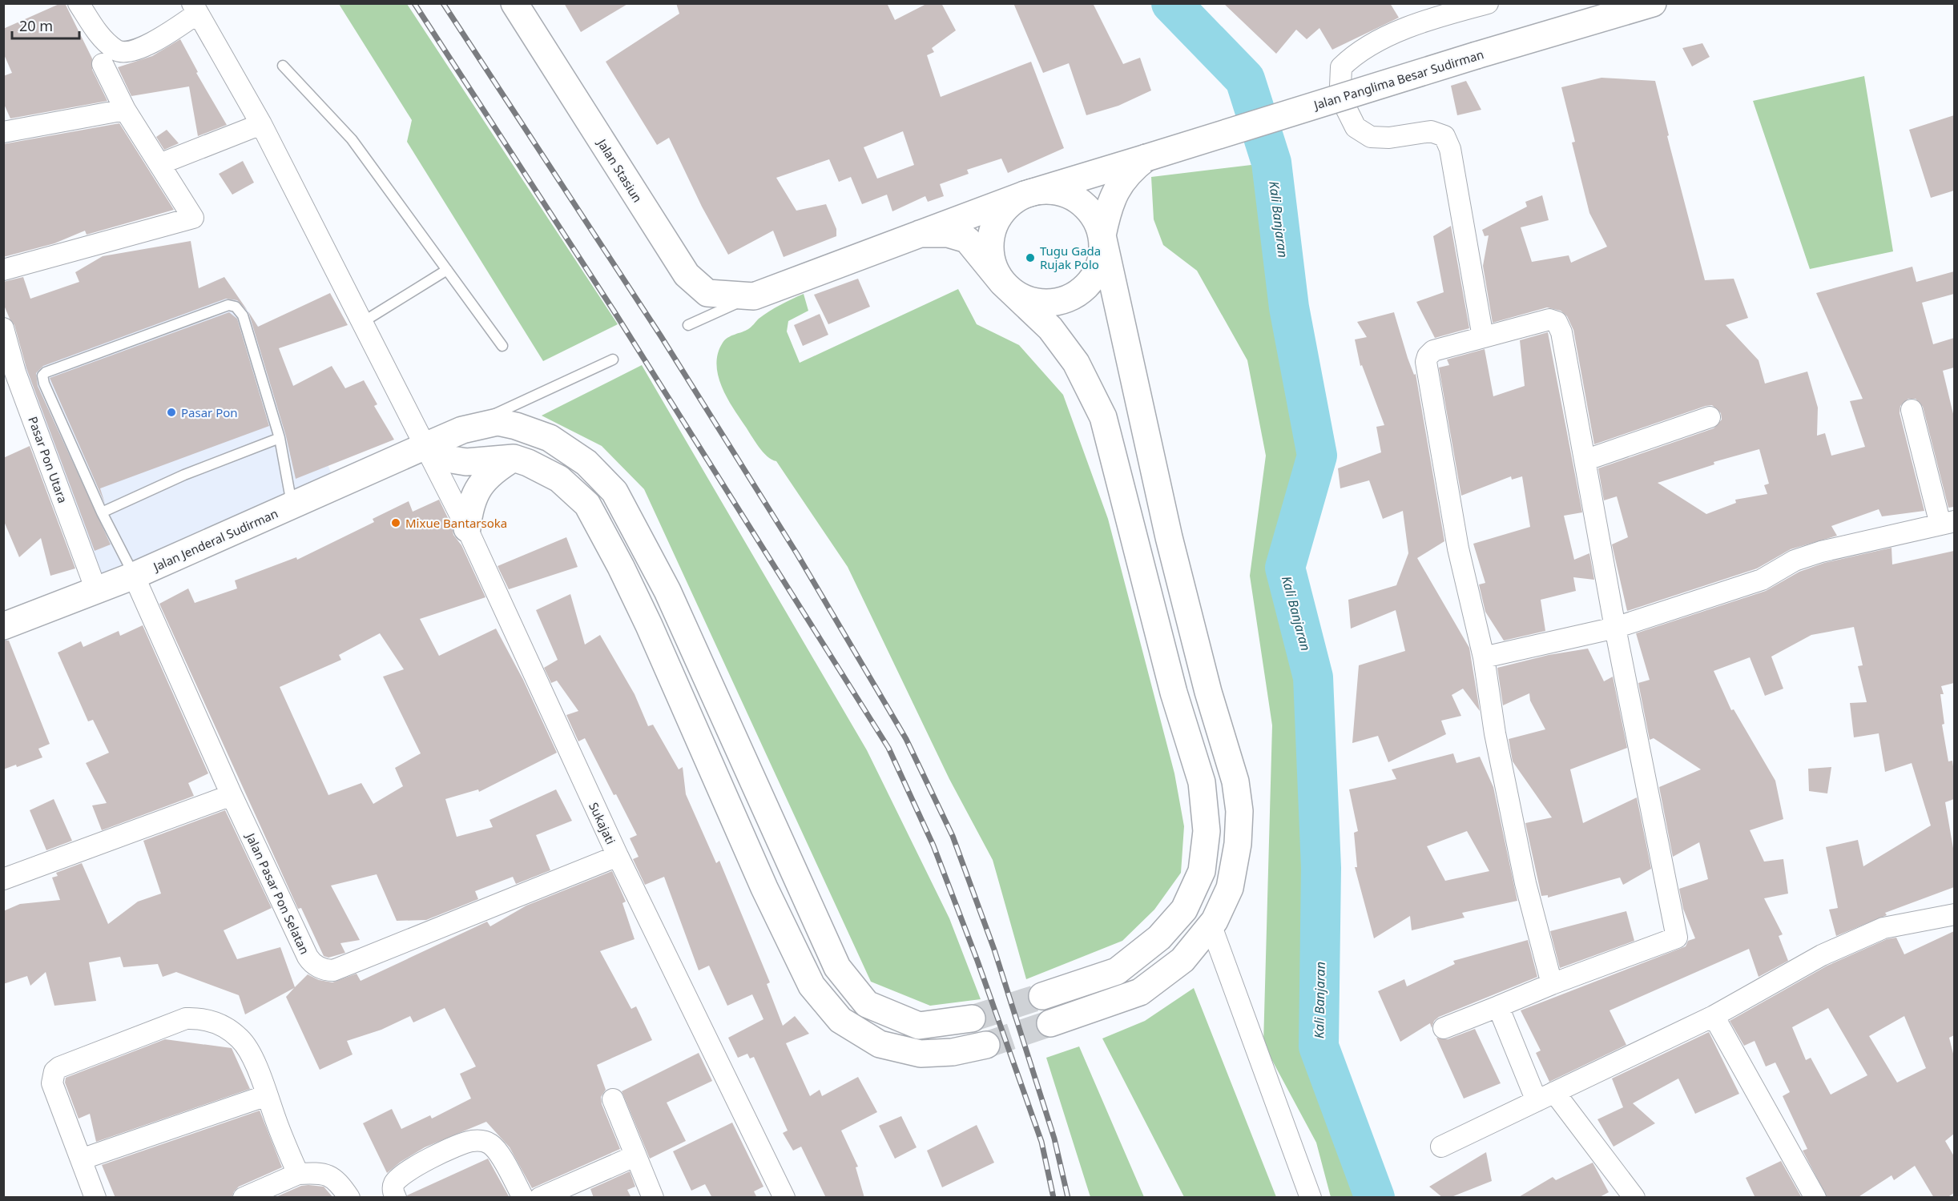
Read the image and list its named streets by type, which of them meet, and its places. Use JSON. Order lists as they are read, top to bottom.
{
  "streets": {
    "main road": ["Jalan Panglima Besar Sudirman", "Jalan Stasiun", "Jalan Jenderal Sudirman"],
    "street": ["Pasar Pon Utara", "Sukajati", "Jalan Pasar Pon Selatan"]
  },
  "crossings": [
    ["Pasar Pon Utara", "Jalan Jenderal Sudirman"],
    ["Jalan Jenderal Sudirman", "Sukajati"],
    ["Jalan Jenderal Sudirman", "Jalan Pasar Pon Selatan"],
    ["Sukajati", "Jalan Pasar Pon Selatan"]
  ],
  "water": ["Kali Banjaran"],
  "places": ["Tugu Gada Rujak Polo", "Pasar Pon", "Mixue Bantarsoka"],
  "scale_bar": "20 m"
}
